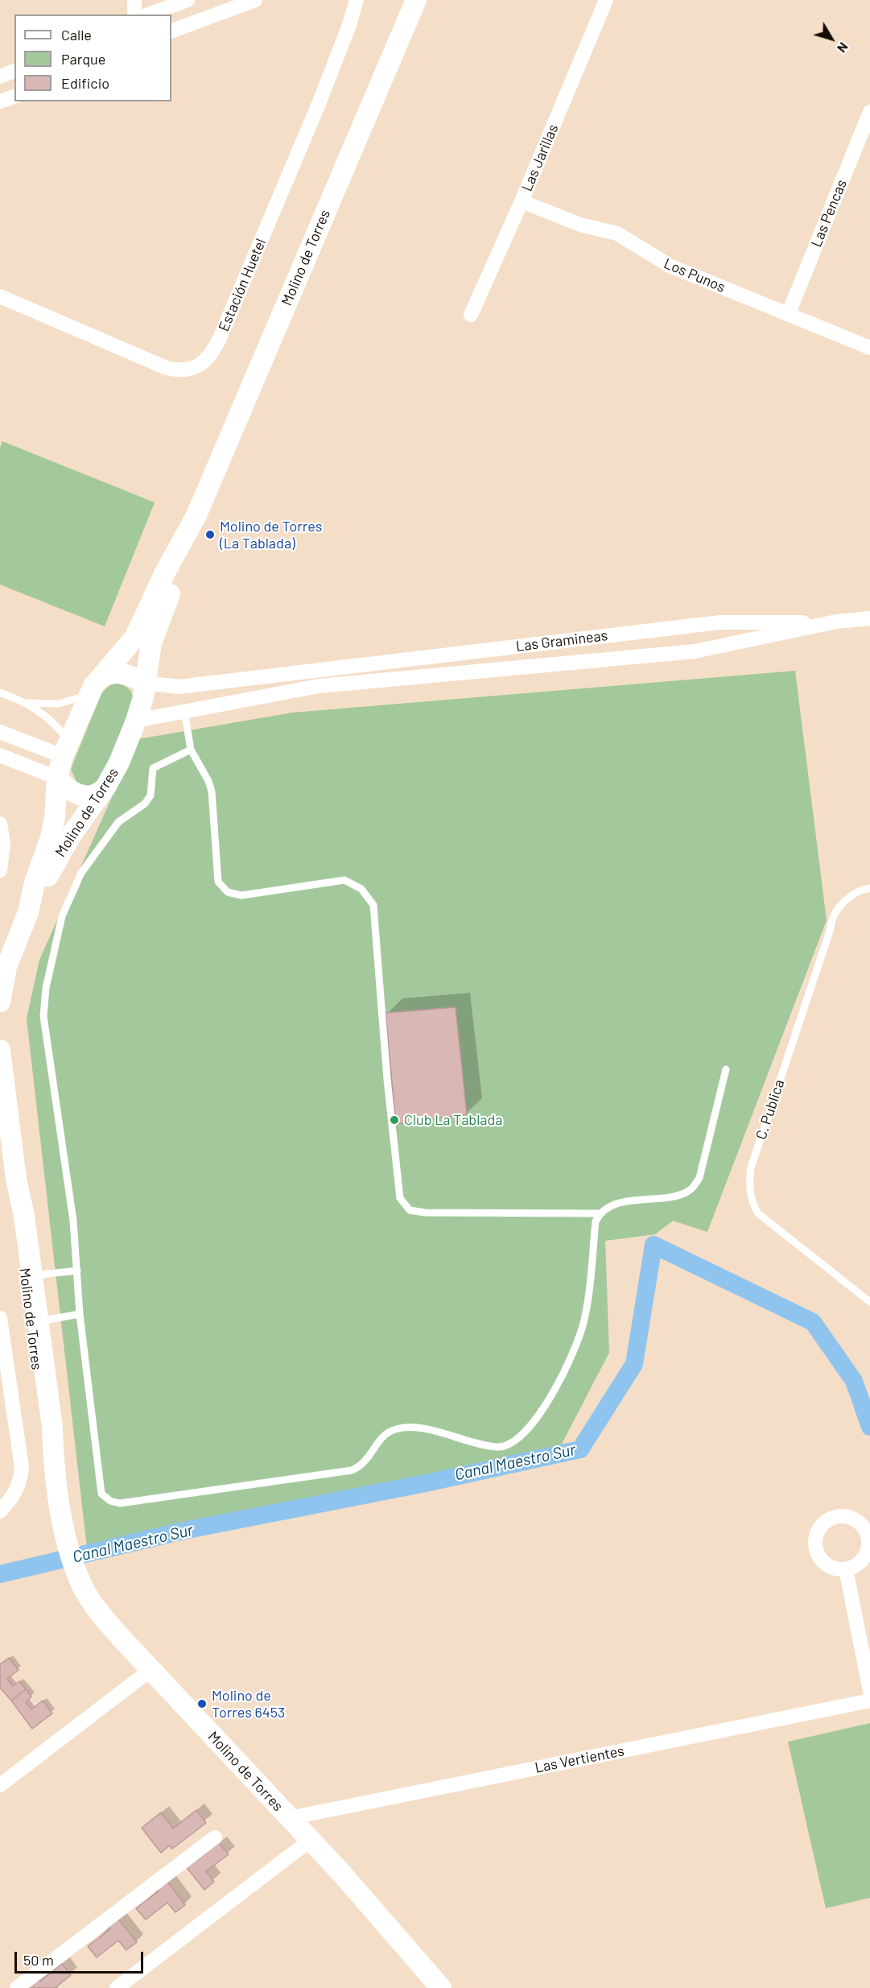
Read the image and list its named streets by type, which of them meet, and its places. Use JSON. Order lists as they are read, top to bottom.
{
  "streets": {
    "main road": ["Molino de Torres"],
    "street": [
      "Las Jarillas",
      "Las Pencas",
      "Los Punos",
      "Estación Huetel",
      "Las Gramineas",
      "Las Vertientes"
    ],
    "lane": ["C. Publica"]
  },
  "crossings": [
    ["Las Jarillas", "Los Punos"],
    ["Las Pencas", "Los Punos"],
    ["Molino de Torres", "Las Gramineas"],
    ["Molino de Torres", "Las Vertientes"]
  ],
  "water": ["Canal Maestro Sur"],
  "places": ["Molino de Torres (La Tablada)", "Club La Tablada", "Molino de Torres 6453"],
  "legend": ["Calle", "Parque", "Edificio"],
  "scale_bar": "50 m",
  "north": "bottom right"
}
